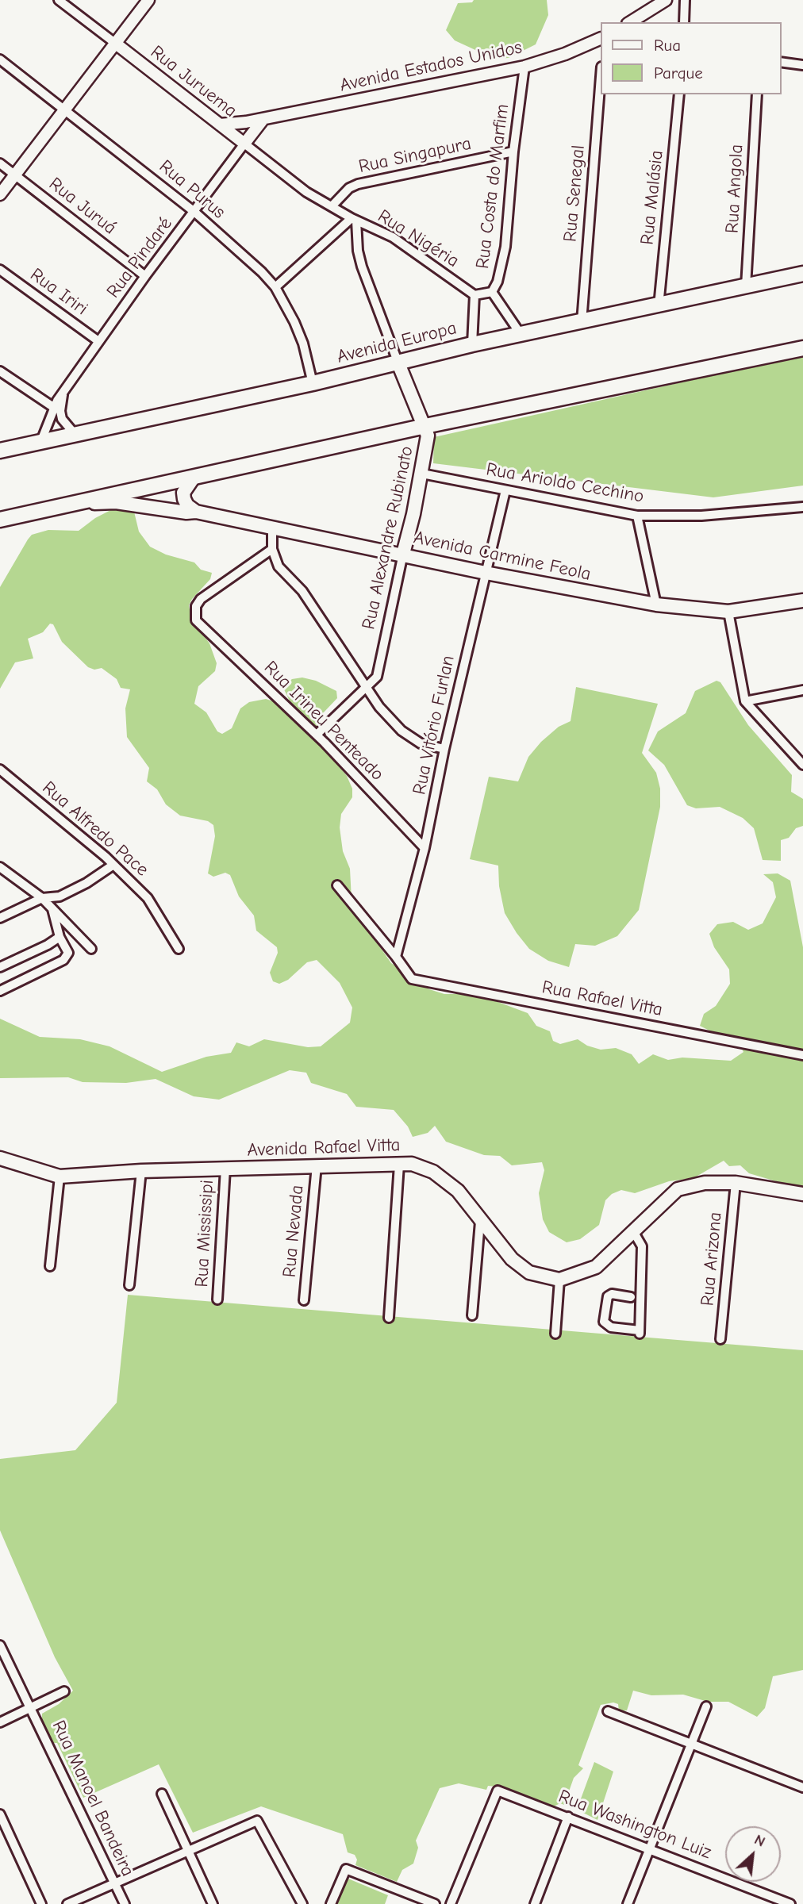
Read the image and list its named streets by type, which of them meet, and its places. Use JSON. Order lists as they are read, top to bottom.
{
  "streets": {
    "main road": [
      "Avenida Europa",
      "Rua Alexandre Rubinato",
      "Avenida Carmine Feola",
      "Avenida Rafael Vitta"
    ],
    "street": [
      "Avenida Estados Unidos",
      "Rua Juruema",
      "Rua Singapura",
      "Rua Costa do Marfim",
      "Rua Angola",
      "Rua Purus",
      "Rua Senegal",
      "Rua Malásia",
      "Rua Juruá",
      "Rua Nigéria",
      "Rua Pindaré",
      "Rua Iriri",
      "Rua Arioldo Cechino",
      "Rua Irineu Penteado",
      "Rua Vitório Furlan",
      "Rua Alfredo Pace",
      "Rua Rafael Vitta",
      "Rua Nevada",
      "Rua Mississipi",
      "Rua Arizona",
      "Rua Manoel Bandeira",
      "Rua Washington Luiz"
    ]
  },
  "crossings": [
    ["Avenida Estados Unidos", "Rua Juruema"],
    ["Avenida Estados Unidos", "Rua Costa do Marfim"],
    ["Rua Juruema", "Rua Singapura"],
    ["Rua Juruema", "Rua Nigéria"],
    ["Rua Juruema", "Rua Pindaré"],
    ["Rua Singapura", "Rua Costa do Marfim"],
    ["Rua Singapura", "Rua Nigéria"],
    ["Rua Costa do Marfim", "Avenida Europa"],
    ["Rua Angola", "Avenida Europa"],
    ["Rua Purus", "Rua Pindaré"],
    ["Rua Purus", "Avenida Europa"],
    ["Rua Senegal", "Avenida Europa"],
    ["Rua Malásia", "Avenida Europa"],
    ["Rua Juruá", "Rua Pindaré"],
    ["Rua Pindaré", "Rua Iriri"],
    ["Rua Pindaré", "Avenida Europa"],
    ["Avenida Europa", "Rua Alexandre Rubinato"],
    ["Rua Arioldo Cechino", "Rua Alexandre Rubinato"],
    ["Rua Arioldo Cechino", "Rua Vitório Furlan"],
    ["Rua Alexandre Rubinato", "Avenida Carmine Feola"],
    ["Rua Alexandre Rubinato", "Rua Irineu Penteado"],
    ["Avenida Carmine Feola", "Rua Vitório Furlan"],
    ["Rua Irineu Penteado", "Rua Vitório Furlan"],
    ["Rua Vitório Furlan", "Rua Rafael Vitta"],
    ["Avenida Rafael Vitta", "Rua Nevada"],
    ["Avenida Rafael Vitta", "Rua Mississipi"]
  ],
  "legend": ["Rua", "Parque"],
  "north": "top right"
}
